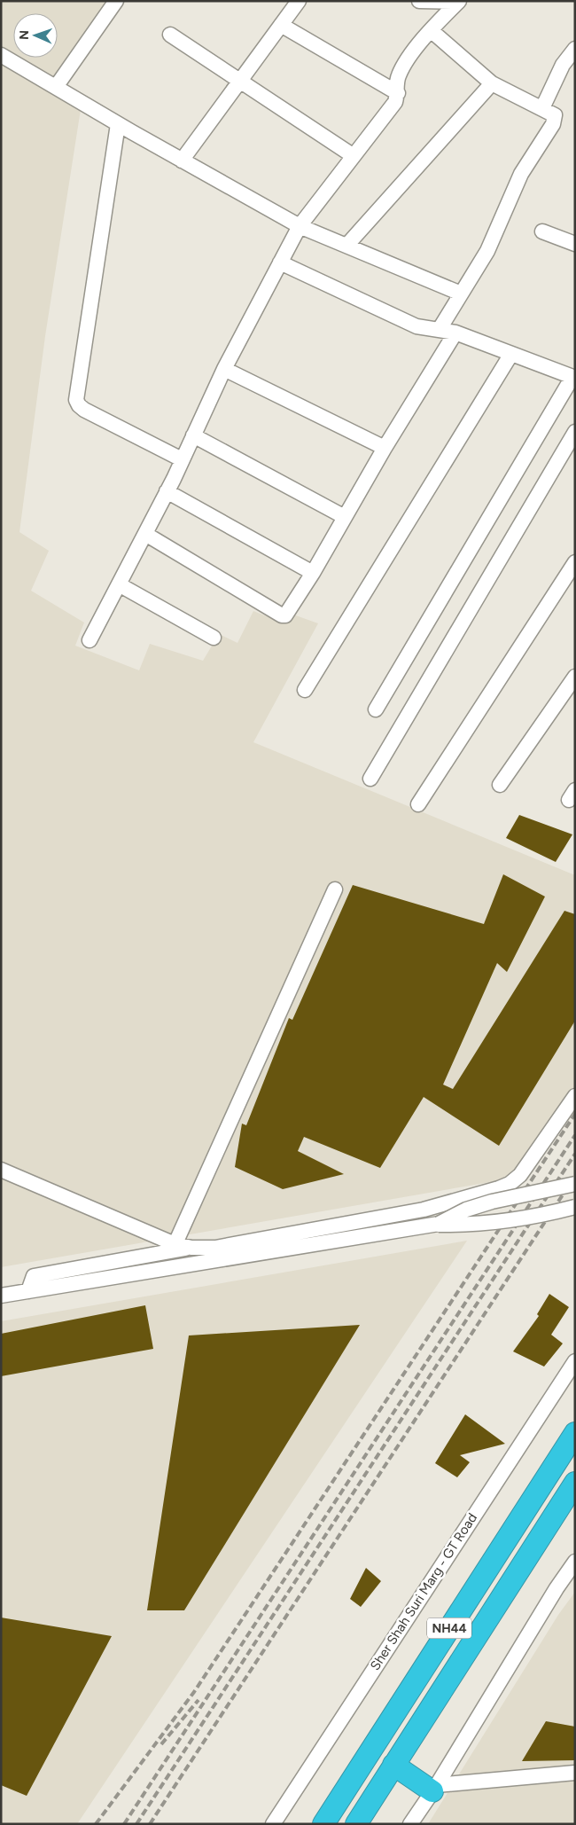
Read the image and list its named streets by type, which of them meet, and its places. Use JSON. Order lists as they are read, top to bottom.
{
  "streets": {
    "highway": ["NH44"],
    "street": ["Sher Shah Suri Marg - GT Road"]
  },
  "north": "left"
}
